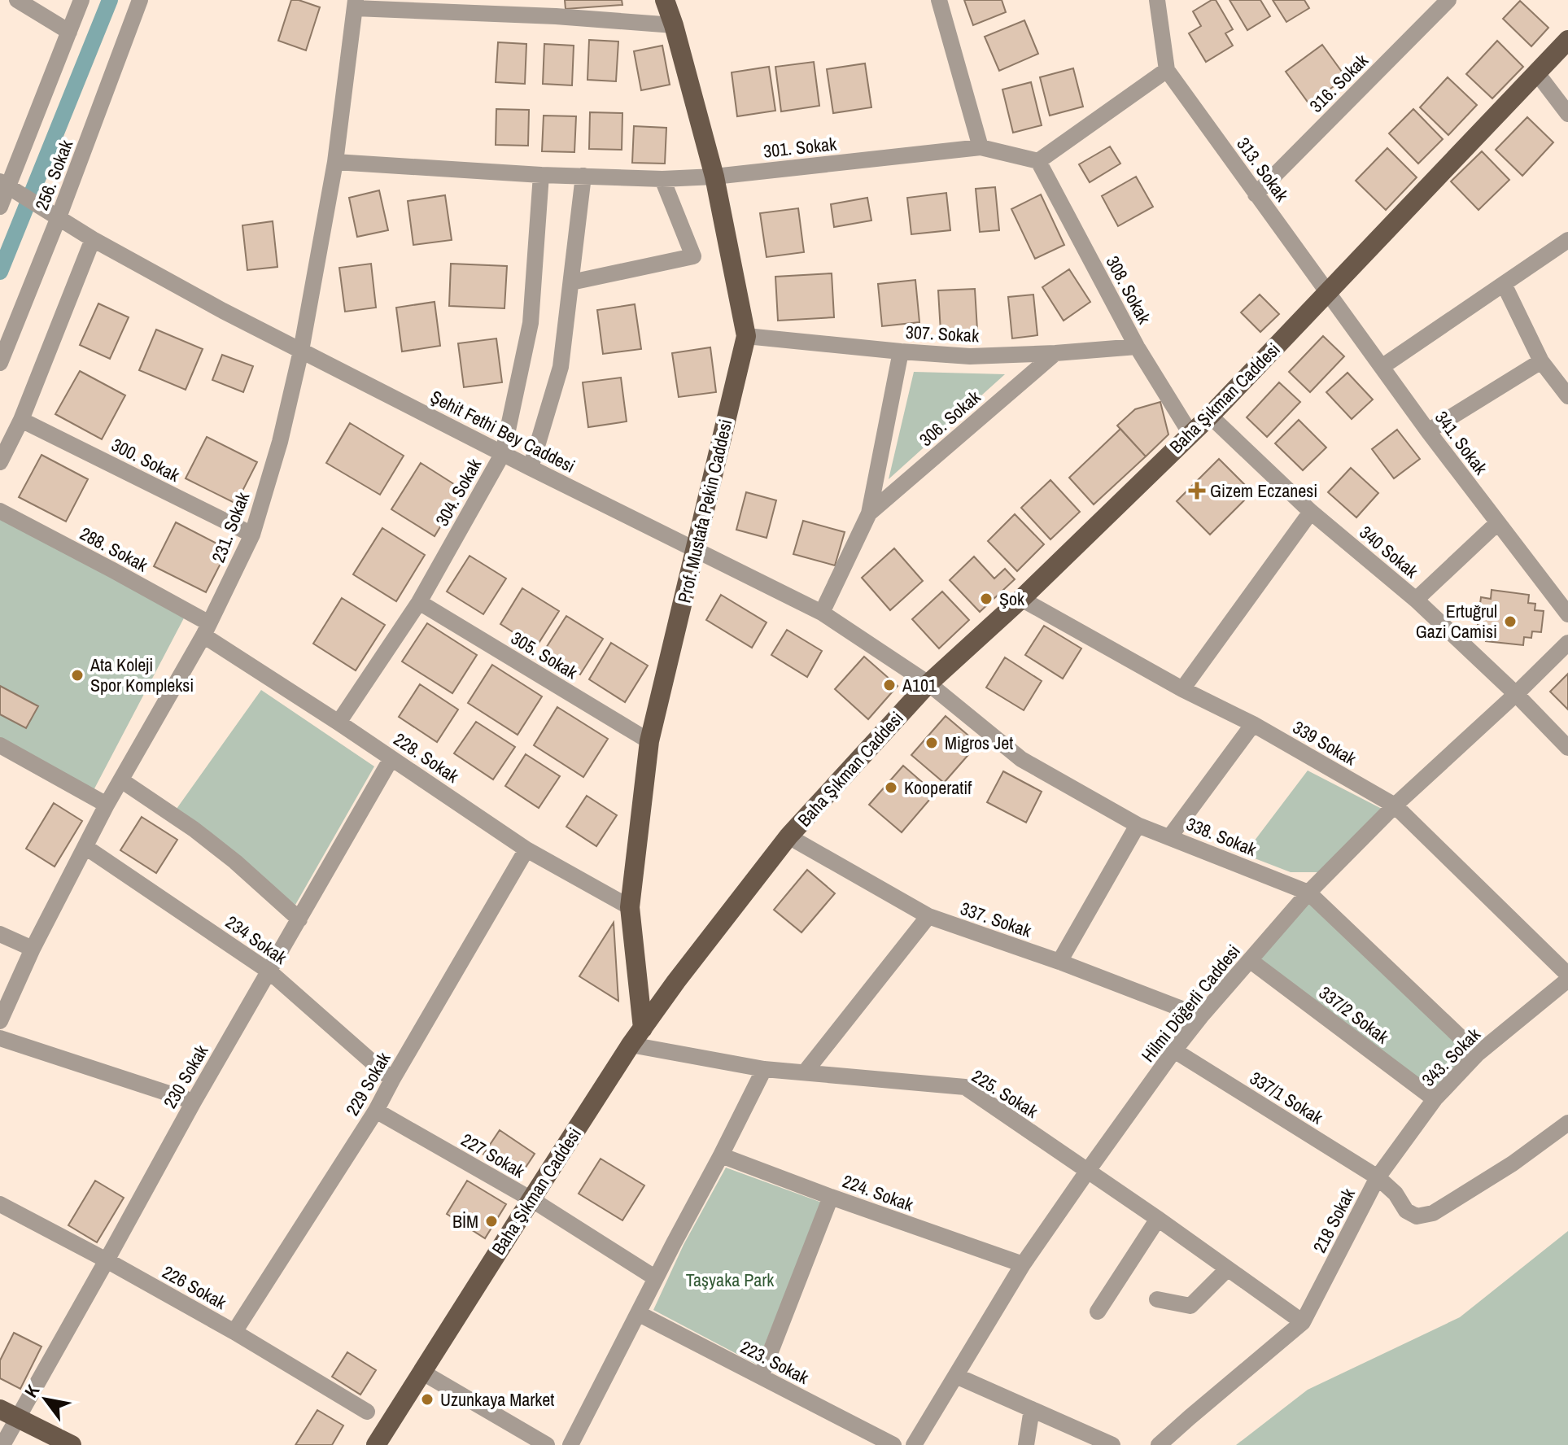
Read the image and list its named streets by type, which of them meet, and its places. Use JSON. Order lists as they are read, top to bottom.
{
  "streets": {
    "main road": ["Baha Şıkman Caddesi", "Prof. Mustafa Pekin Caddesi"],
    "street": [
      "316. Sokak",
      "301. Sokak",
      "313. Sokak",
      "256. Sokak",
      "308. Sokak",
      "307. Sokak",
      "306. Sokak",
      "Şehit Fethi Bey Caddesi",
      "341. Sokak",
      "300. Sokak",
      "304. Sokak",
      "231. Sokak",
      "288. Sokak",
      "340 Sokak",
      "305. Sokak",
      "339 Sokak",
      "228. Sokak",
      "338. Sokak",
      "337. Sokak",
      "234 Sokak",
      "Hilmi Döğerli Caddesi",
      "337/2 Sokak",
      "343. Sokak",
      "230 Sokak",
      "229 Sokak",
      "225. Sokak",
      "337/1 Sokak",
      "227 Sokak",
      "224. Sokak",
      "218 Sokak",
      "226 Sokak",
      "223. Sokak"
    ]
  },
  "crossings": [
    ["316. Sokak", "313. Sokak"],
    ["301. Sokak", "308. Sokak"],
    ["301. Sokak", "304. Sokak"],
    ["301. Sokak", "Prof. Mustafa Pekin Caddesi"],
    ["301. Sokak", "231. Sokak"],
    ["313. Sokak", "Baha Şıkman Caddesi"],
    ["313. Sokak", "341. Sokak"],
    ["256. Sokak", "Şehit Fethi Bey Caddesi"],
    ["308. Sokak", "307. Sokak"],
    ["308. Sokak", "Baha Şıkman Caddesi"],
    ["307. Sokak", "306. Sokak"],
    ["307. Sokak", "Prof. Mustafa Pekin Caddesi"],
    ["Baha Şıkman Caddesi", "Şehit Fethi Bey Caddesi"],
    ["Baha Şıkman Caddesi", "341. Sokak"],
    ["Baha Şıkman Caddesi", "Prof. Mustafa Pekin Caddesi"],
    ["Baha Şıkman Caddesi", "340 Sokak"],
    ["Baha Şıkman Caddesi", "339 Sokak"],
    ["Baha Şıkman Caddesi", "338. Sokak"],
    ["Baha Şıkman Caddesi", "337. Sokak"],
    ["Baha Şıkman Caddesi", "225. Sokak"],
    ["Baha Şıkman Caddesi", "227 Sokak"],
    ["Şehit Fethi Bey Caddesi", "304. Sokak"],
    ["Şehit Fethi Bey Caddesi", "Prof. Mustafa Pekin Caddesi"],
    ["Şehit Fethi Bey Caddesi", "231. Sokak"],
    ["Şehit Fethi Bey Caddesi", "338. Sokak"],
    ["300. Sokak", "231. Sokak"],
    ["304. Sokak", "305. Sokak"],
    ["304. Sokak", "228. Sokak"],
    ["Prof. Mustafa Pekin Caddesi", "305. Sokak"],
    ["Prof. Mustafa Pekin Caddesi", "228. Sokak"],
    ["Prof. Mustafa Pekin Caddesi", "225. Sokak"],
    ["231. Sokak", "288. Sokak"],
    ["231. Sokak", "228. Sokak"],
    ["231. Sokak", "234 Sokak"],
    ["288. Sokak", "228. Sokak"],
    ["340 Sokak", "Hilmi Döğerli Caddesi"],
    ["339 Sokak", "Hilmi Döğerli Caddesi"],
    ["339 Sokak", "343. Sokak"],
    ["228. Sokak", "230 Sokak"],
    ["228. Sokak", "229 Sokak"],
    ["338. Sokak", "Hilmi Döğerli Caddesi"],
    ["338. Sokak", "343. Sokak"],
    ["337. Sokak", "Hilmi Döğerli Caddesi"],
    ["234 Sokak", "230 Sokak"],
    ["234 Sokak", "229 Sokak"],
    ["Hilmi Döğerli Caddesi", "337/2 Sokak"],
    ["Hilmi Döğerli Caddesi", "225. Sokak"],
    ["Hilmi Döğerli Caddesi", "337/1 Sokak"],
    ["Hilmi Döğerli Caddesi", "224. Sokak"],
    ["337/2 Sokak", "343. Sokak"],
    ["343. Sokak", "337/1 Sokak"],
    ["343. Sokak", "218 Sokak"],
    ["230 Sokak", "226 Sokak"],
    ["229 Sokak", "227 Sokak"],
    ["229 Sokak", "226 Sokak"],
    ["225. Sokak", "218 Sokak"],
    ["337/1 Sokak", "218 Sokak"]
  ],
  "parks": ["Taşyaka Park"],
  "places": {
    "health": ["Gizem Eczanesi"],
    "other": [
      "Şok",
      "Ertuğrul Gazi Camisi",
      "Ata Koleji Spor Kompleksi",
      "A101",
      "Migros Jet",
      "Kooperatif",
      "BİM",
      "Uzunkaya Market"
    ]
  },
  "north": "top left"
}
